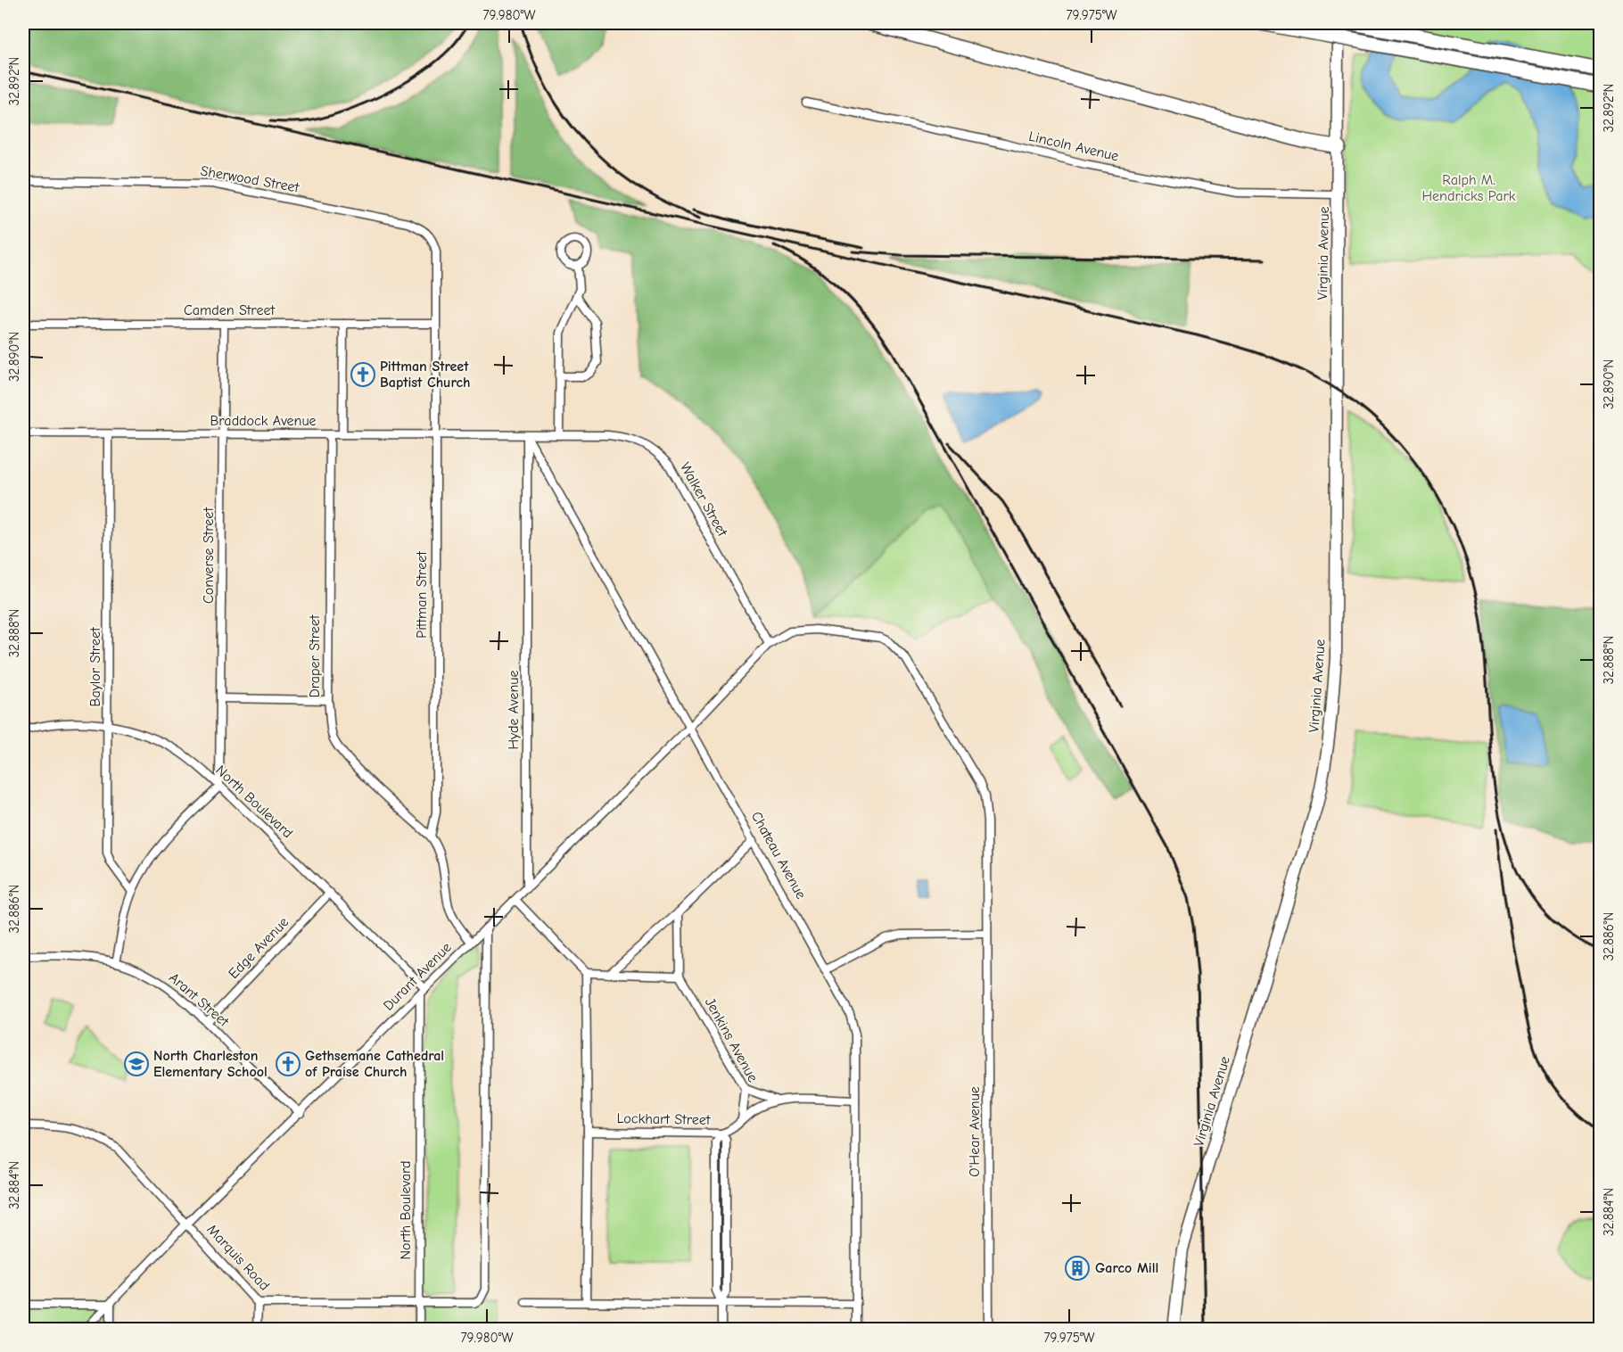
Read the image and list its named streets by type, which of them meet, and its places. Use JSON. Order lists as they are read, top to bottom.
{
  "streets": {
    "main road": ["Virginia Avenue"],
    "street": [
      "Lincoln Avenue",
      "Sherwood Street",
      "Camden Street",
      "Braddock Avenue",
      "Walker Street",
      "Converse Street",
      "Pittman Street",
      "Draper Street",
      "Baylor Street",
      "Hyde Avenue",
      "North Boulevard",
      "Chateau Avenue",
      "Edge Avenue",
      "Durant Avenue",
      "Arant Street",
      "Jenkins Avenue",
      "Lockhart Street",
      "O'Hear Avenue",
      "Marquis Road"
    ]
  },
  "crossings": [
    ["Lincoln Avenue", "Virginia Avenue"],
    ["Sherwood Street", "Pittman Street"],
    ["Camden Street", "Converse Street"],
    ["Camden Street", "Pittman Street"],
    ["Braddock Avenue", "Walker Street"],
    ["Braddock Avenue", "Converse Street"],
    ["Braddock Avenue", "Pittman Street"],
    ["Braddock Avenue", "Draper Street"],
    ["Braddock Avenue", "Baylor Street"],
    ["Walker Street", "Hyde Avenue"],
    ["Walker Street", "Chateau Avenue"],
    ["Walker Street", "Durant Avenue"],
    ["Walker Street", "O'Hear Avenue"],
    ["Converse Street", "North Boulevard"],
    ["Pittman Street", "Draper Street"],
    ["Baylor Street", "North Boulevard"],
    ["Hyde Avenue", "Chateau Avenue"],
    ["Hyde Avenue", "Durant Avenue"],
    ["North Boulevard", "Edge Avenue"],
    ["North Boulevard", "Durant Avenue"],
    ["North Boulevard", "Marquis Road"],
    ["Chateau Avenue", "Durant Avenue"],
    ["Chateau Avenue", "Lockhart Street"],
    ["Edge Avenue", "Arant Street"],
    ["Durant Avenue", "Arant Street"],
    ["Durant Avenue", "O'Hear Avenue"],
    ["Durant Avenue", "Marquis Road"],
    ["Jenkins Avenue", "Lockhart Street"]
  ],
  "parks": ["Ralph M. Hendricks Park"],
  "places": {
    "church": ["Pittman Street Baptist Church", "Gethsemane Cathedral of Praise Church"],
    "school or university": ["North Charleston Elementary School"],
    "building": ["Garco Mill"]
  },
  "coordinates": [
    "79.980°W",
    "79.975°W",
    "32.892°N",
    "32.890°N",
    "32.888°N",
    "32.886°N",
    "32.884°N"
  ]
}
